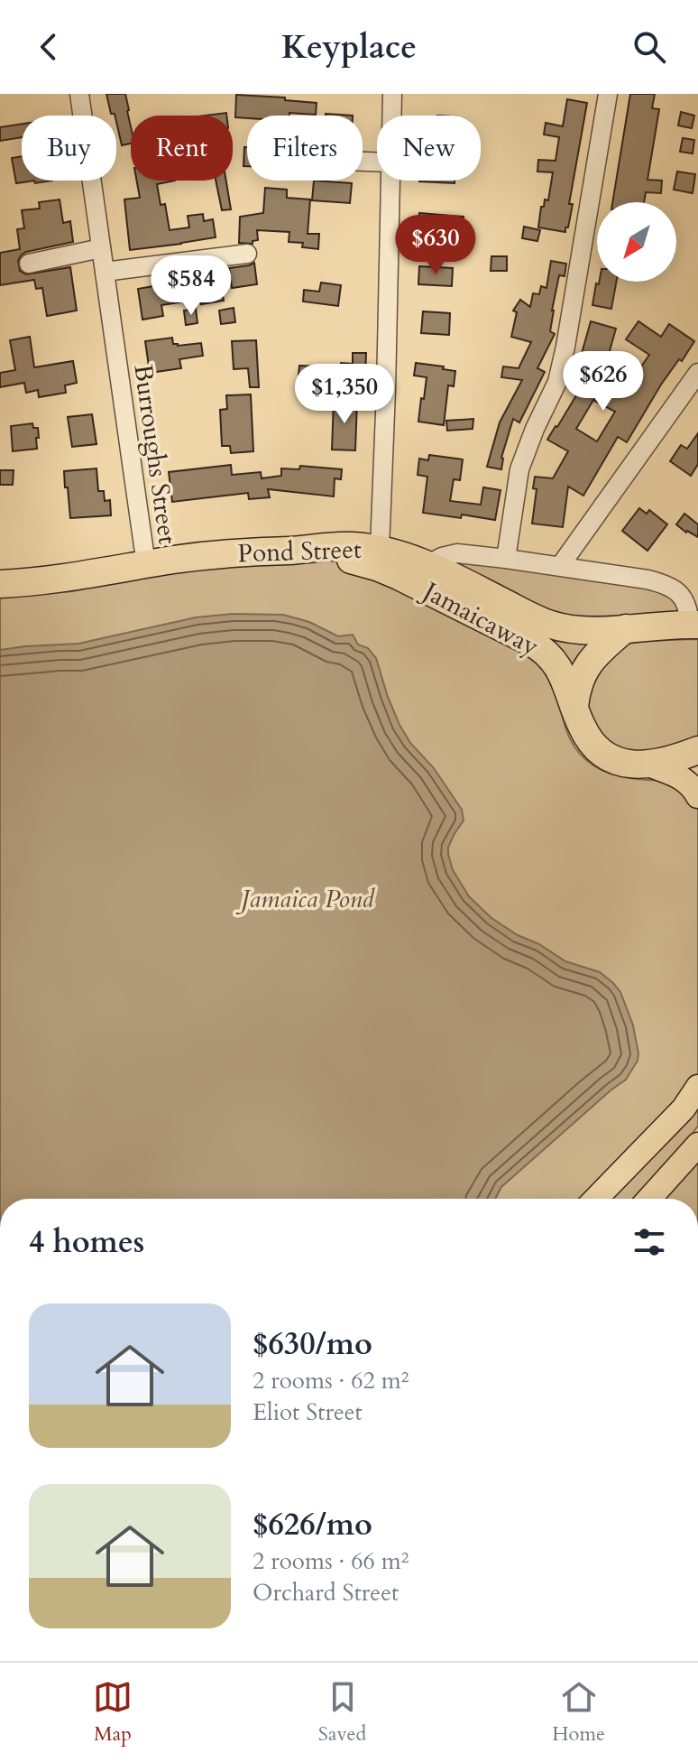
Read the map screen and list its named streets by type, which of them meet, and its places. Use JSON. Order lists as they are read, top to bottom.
{
  "streets": {
    "highway": ["Pond Street", "Jamaicaway"],
    "street": ["Burroughs Street"]
  },
  "crossings": [
    ["Burroughs Street", "Pond Street"],
    ["Pond Street", "Jamaicaway"]
  ],
  "parks": ["Jamaica Pond"],
  "north": "bottom left",
  "page": {
    "header": "Keyplace",
    "chip": [
      "Buy",
      "Rent",
      "Filters",
      "New"
    ],
    "price": [
      "$630",
      "$584",
      "$626",
      "$1,350"
    ],
    "heading": "4 homes",
    "list": [
      {
        "name": "$630/mo",
        "note": "2 rooms · 62 m² · Eliot Street"
      },
      {
        "name": "$626/mo",
        "note": "2 rooms · 66 m² · Orchard Street"
      }
    ],
    "tabs": ["Map", "Saved", "Home"]
  }
}
